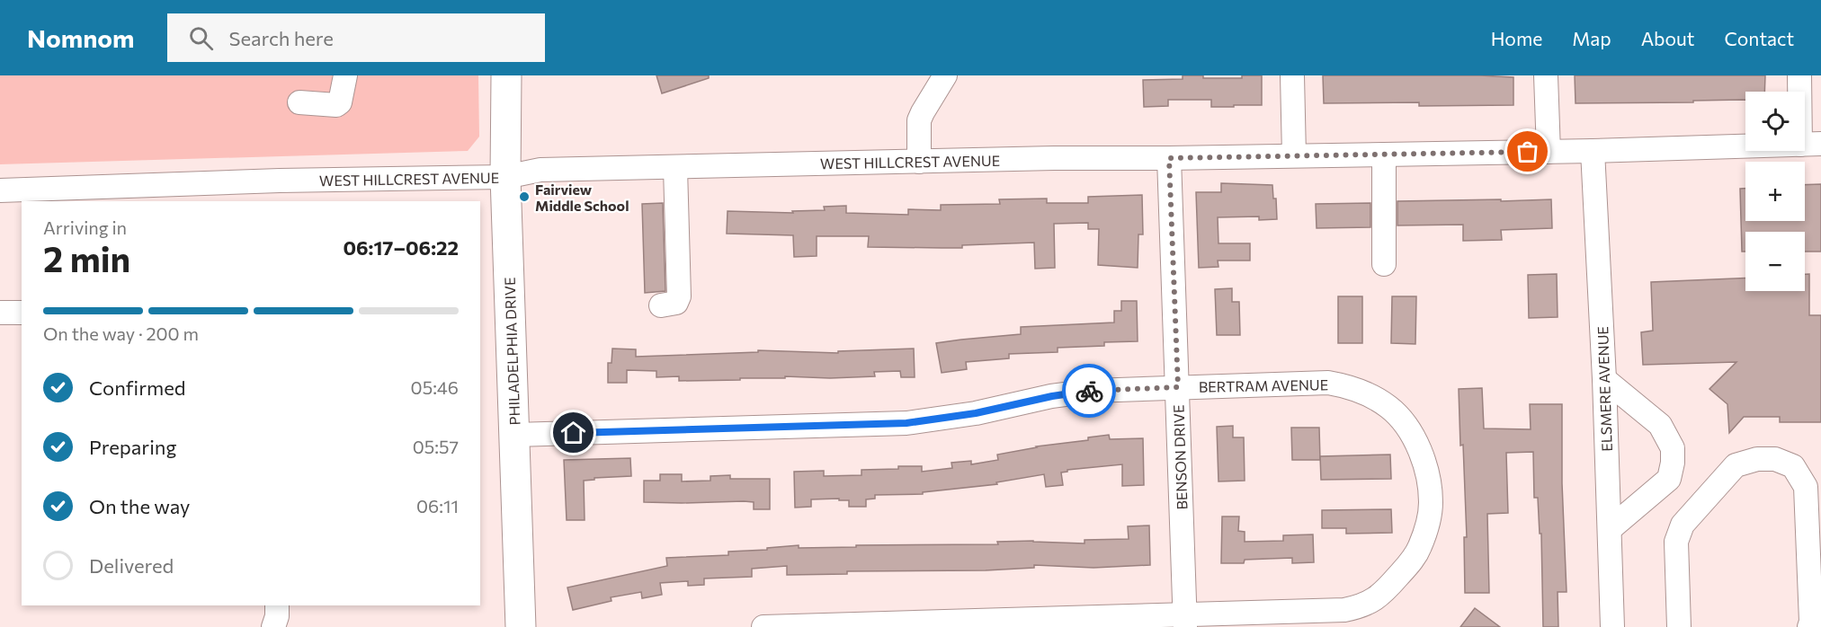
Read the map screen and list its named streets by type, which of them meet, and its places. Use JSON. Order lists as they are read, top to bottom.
{
  "streets": {
    "main road": ["PHILADELPHIA DRIVE"],
    "street": [
      "WEST HILLCREST AVENUE",
      "BERTRAM AVENUE",
      "ELSMERE AVENUE",
      "BENSON DRIVE"
    ]
  },
  "crossings": [
    ["WEST HILLCREST AVENUE", "PHILADELPHIA DRIVE"],
    ["WEST HILLCREST AVENUE", "ELSMERE AVENUE"],
    ["WEST HILLCREST AVENUE", "BENSON DRIVE"],
    ["PHILADELPHIA DRIVE", "BERTRAM AVENUE"],
    ["BERTRAM AVENUE", "BENSON DRIVE"]
  ],
  "places": ["Fairview Middle School"],
  "page": {
    "header": "Nomnom",
    "search": "Search here",
    "nav": [
      "Home",
      "Map",
      "About",
      "Contact"
    ],
    "map_buttons": ["+", "−"],
    "heading": ["2 min", "Arriving in", "06:17–06:22"],
    "bar": "On the way · 200 m",
    "list": [
      ["Confirmed", "05:46"],
      ["Preparing", "05:57"],
      ["On the way", "06:11"],
      "Delivered"
    ]
  }
}
